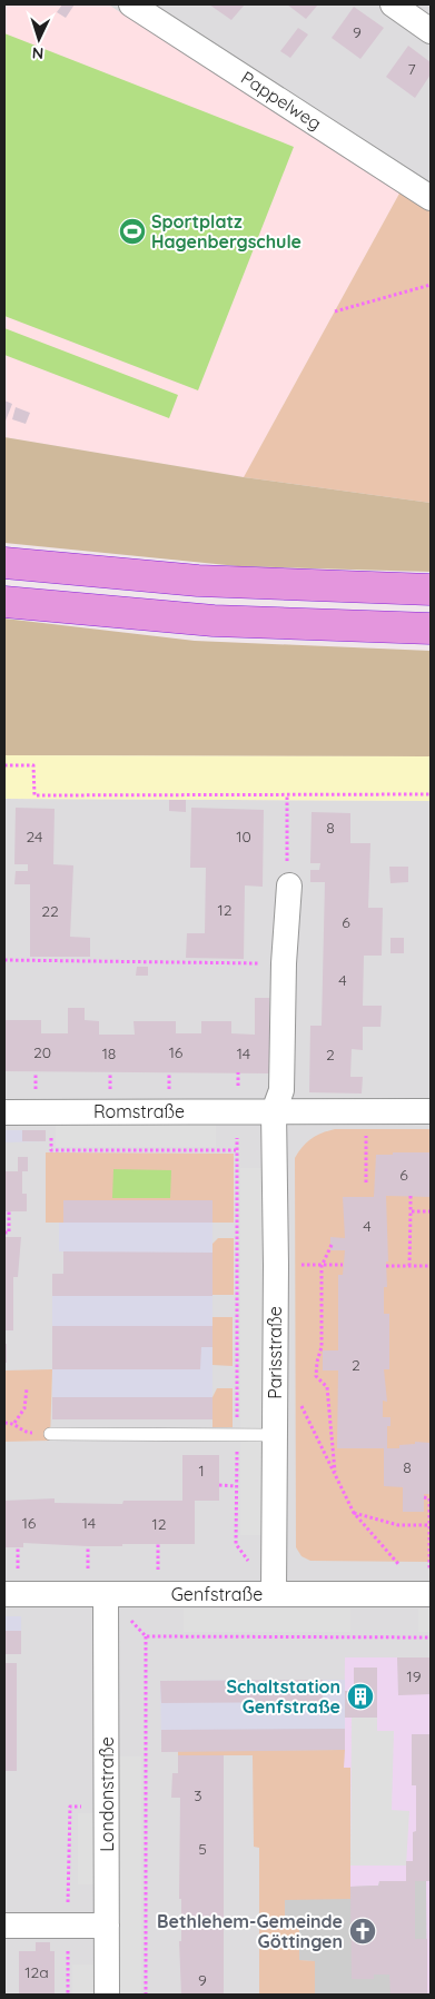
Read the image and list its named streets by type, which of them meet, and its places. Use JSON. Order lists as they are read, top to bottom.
{
  "streets": {
    "street": [
      "Pappelweg",
      "Romstraße",
      "Parisstraße",
      "Genfstraße",
      "Londonstraße"
    ]
  },
  "crossings": [
    ["Romstraße", "Parisstraße"],
    ["Parisstraße", "Genfstraße"],
    ["Genfstraße", "Londonstraße"]
  ],
  "places": {
    "sports": ["Sportplatz Hagenbergschule"],
    "building": ["Schaltstation Genfstraße"],
    "church": ["Bethlehem-Gemeinde Göttingen"]
  },
  "house_numbers": [
    "9",
    "7",
    "8",
    "24",
    "10",
    "12",
    "22",
    "6",
    "4",
    "20",
    "16",
    "18",
    "14",
    "2",
    "6",
    "4",
    "2",
    "8",
    "1",
    "16",
    "14",
    "12",
    "19",
    "3",
    "5",
    "12a",
    "9"
  ],
  "north": "bottom"
}
